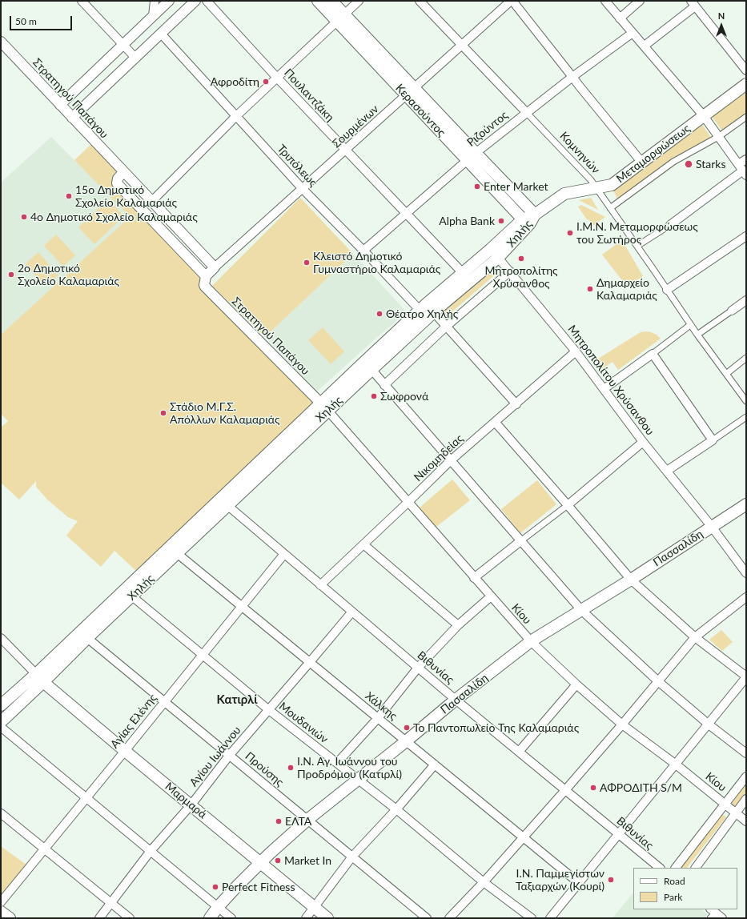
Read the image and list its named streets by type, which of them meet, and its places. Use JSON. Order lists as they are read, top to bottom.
{
  "streets": {
    "main road": [
      "Κερασούντος",
      "Μεταμορφώσεως",
      "Χηλής",
      "Πασσαλίδη",
      "Μαρμαρά"
    ],
    "street": [
      "Πουλαντζάκη",
      "Στρατηγού Παπάγου",
      "Σουρμένων",
      "Ριζούντος",
      "Κομνηνών",
      "Τριπόλεως",
      "Μητροπολίτου Χρύσανθου",
      "Νικομηδείας",
      "Κίου",
      "Βιθυνίας",
      "Χάλκης",
      "Αγίας Ελένης",
      "Μουδανιών",
      "Αγίου Ιωάννου",
      "Προύσης"
    ]
  },
  "crossings": [
    ["Πουλαντζάκη", "Σουρμένων"],
    ["Πουλαντζάκη", "Ριζούντος"],
    ["Πουλαντζάκη", "Χηλής"],
    ["Στρατηγού Παπάγου", "Σουρμένων"],
    ["Στρατηγού Παπάγου", "Χηλής"],
    ["Στρατηγού Παπάγου", "Κίου"],
    ["Κερασούντος", "Σουρμένων"],
    ["Κερασούντος", "Ριζούντος"],
    ["Κερασούντος", "Μεταμορφώσεως"],
    ["Κερασούντος", "Χηλής"],
    ["Σουρμένων", "Κομνηνών"],
    ["Σουρμένων", "Τριπόλεως"],
    ["Ριζούντος", "Κομνηνών"],
    ["Ριζούντος", "Τριπόλεως"],
    ["Κομνηνών", "Μεταμορφώσεως"],
    ["Μεταμορφώσεως", "Χηλής"],
    ["Τριπόλεως", "Χηλής"],
    ["Τριπόλεως", "Νικομηδείας"],
    ["Χηλής", "Μητροπολίτου Χρύσανθου"],
    ["Χηλής", "Κίου"],
    ["Χηλής", "Βιθυνίας"],
    ["Χηλής", "Χάλκης"],
    ["Χηλής", "Μουδανιών"],
    ["Χηλής", "Προύσης"],
    ["Χηλής", "Μαρμαρά"],
    ["Μητροπολίτου Χρύσανθου", "Νικομηδείας"],
    ["Μητροπολίτου Χρύσανθου", "Πασσαλίδη"],
    ["Νικομηδείας", "Κίου"],
    ["Νικομηδείας", "Βιθυνίας"],
    ["Πασσαλίδη", "Κίου"],
    ["Πασσαλίδη", "Βιθυνίας"],
    ["Πασσαλίδη", "Χάλκης"],
    ["Πασσαλίδη", "Μουδανιών"],
    ["Πασσαλίδη", "Προύσης"],
    ["Πασσαλίδη", "Μαρμαρά"],
    ["Βιθυνίας", "Αγίας Ελένης"],
    ["Βιθυνίας", "Αγίου Ιωάννου"],
    ["Χάλκης", "Αγίας Ελένης"],
    ["Χάλκης", "Αγίου Ιωάννου"],
    ["Αγίας Ελένης", "Μουδανιών"],
    ["Αγίας Ελένης", "Προύσης"],
    ["Αγίας Ελένης", "Μαρμαρά"],
    ["Μουδανιών", "Αγίου Ιωάννου"],
    ["Αγίου Ιωάννου", "Προύσης"],
    ["Αγίου Ιωάννου", "Μαρμαρά"]
  ],
  "districts": ["Κατιρλί"],
  "places": [
    "Αφροδίτη",
    "Starks",
    "Enter Market",
    "15ο Δημοτικό Σχολείο Καλαμαριάς",
    "4ο Δημοτικό Σχολείο Καλαμαριάς",
    "Alpha Bank",
    "Ι.Μ.Ν. Μεταμορφώσεως του Σωτήρος",
    "Μητροπολίτης Χρύσανθος",
    "Κλειστό Δημοτικό Γυμναστήριο Καλαμαριάς",
    "2ο Δημοτικό Σχολείο Καλαμαριάς",
    "Δημαρχείο Καλαμαριάς",
    "Θέατρο Χηλής",
    "Σωφρονά",
    "Στάδιο Μ.Γ.Σ. Απόλλων Καλαμαριάς",
    "Το Παντοπωλείο Της Καλαμαριάς",
    "Ι.Ν. Αγ. Ιωάννου του Προδρόμου (Κατιρλί)",
    "ΑΦΡΟΔΙΤΗ S/M",
    "ΕΛΤΑ",
    "Market In",
    "Ι.Ν. Παμμεγίστων Ταξιαρχών (Κουρί)",
    "Perfect Fitness"
  ],
  "legend": ["Road", "Park"],
  "scale_bar": "50 m",
  "north": "top"
}
